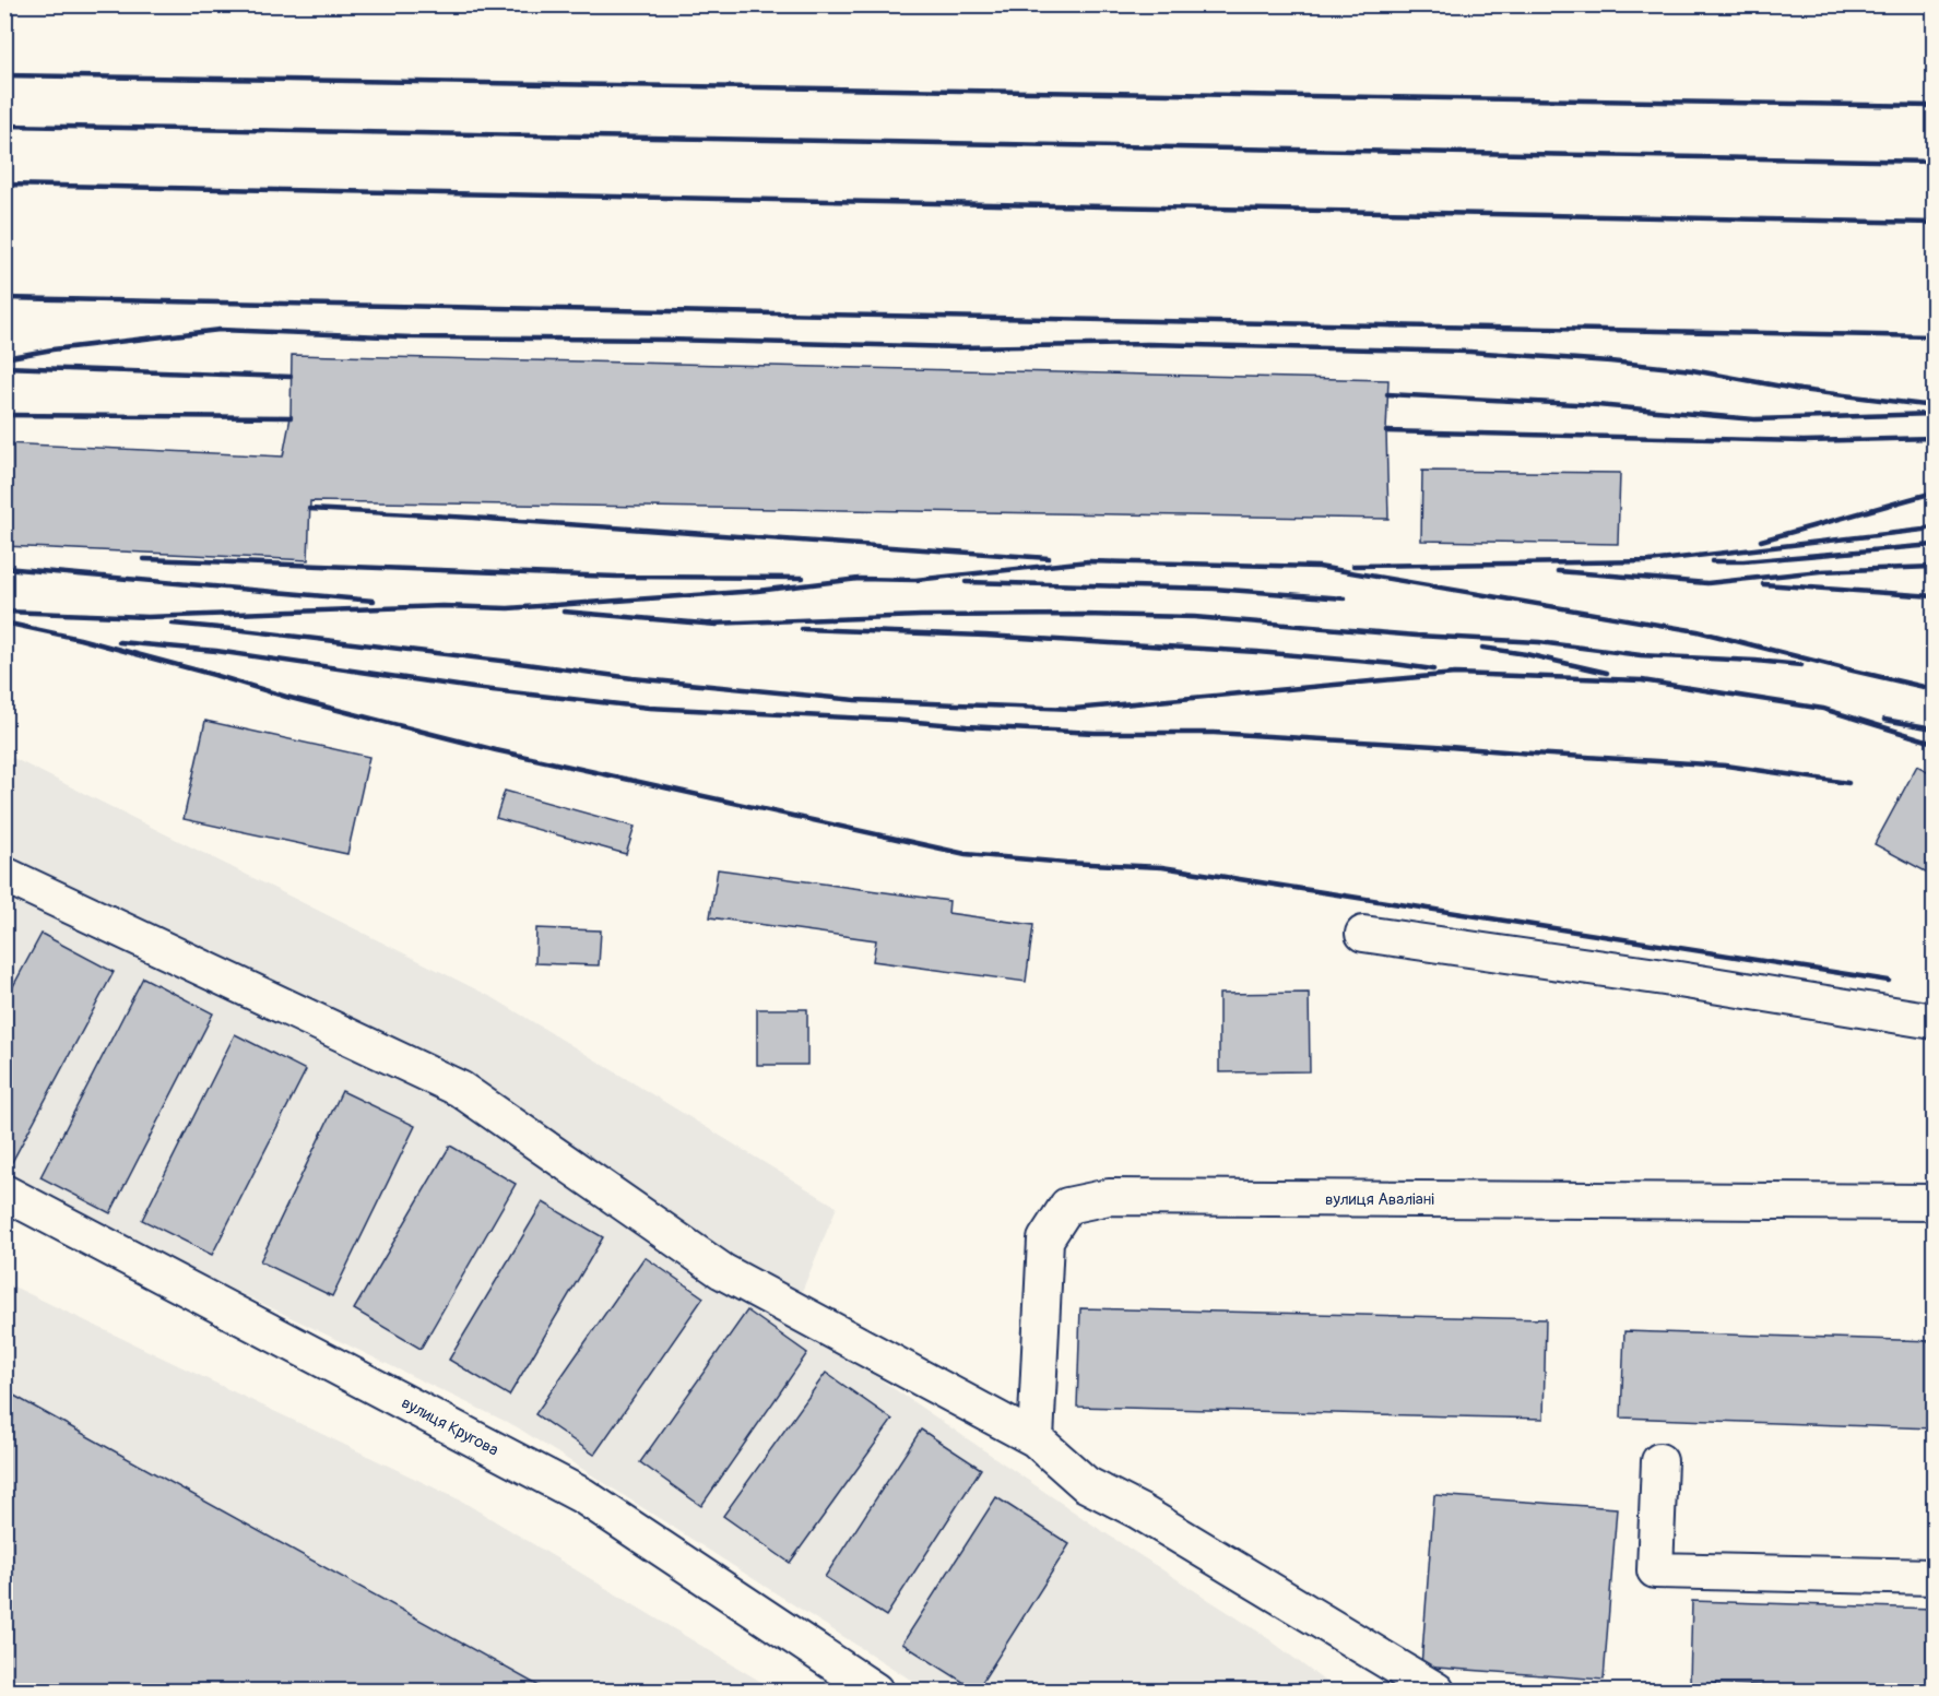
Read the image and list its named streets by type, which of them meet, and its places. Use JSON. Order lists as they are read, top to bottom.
{
  "streets": {
    "street": ["вулиця Аваліані", "вулиця Кругова"]
  }
}
